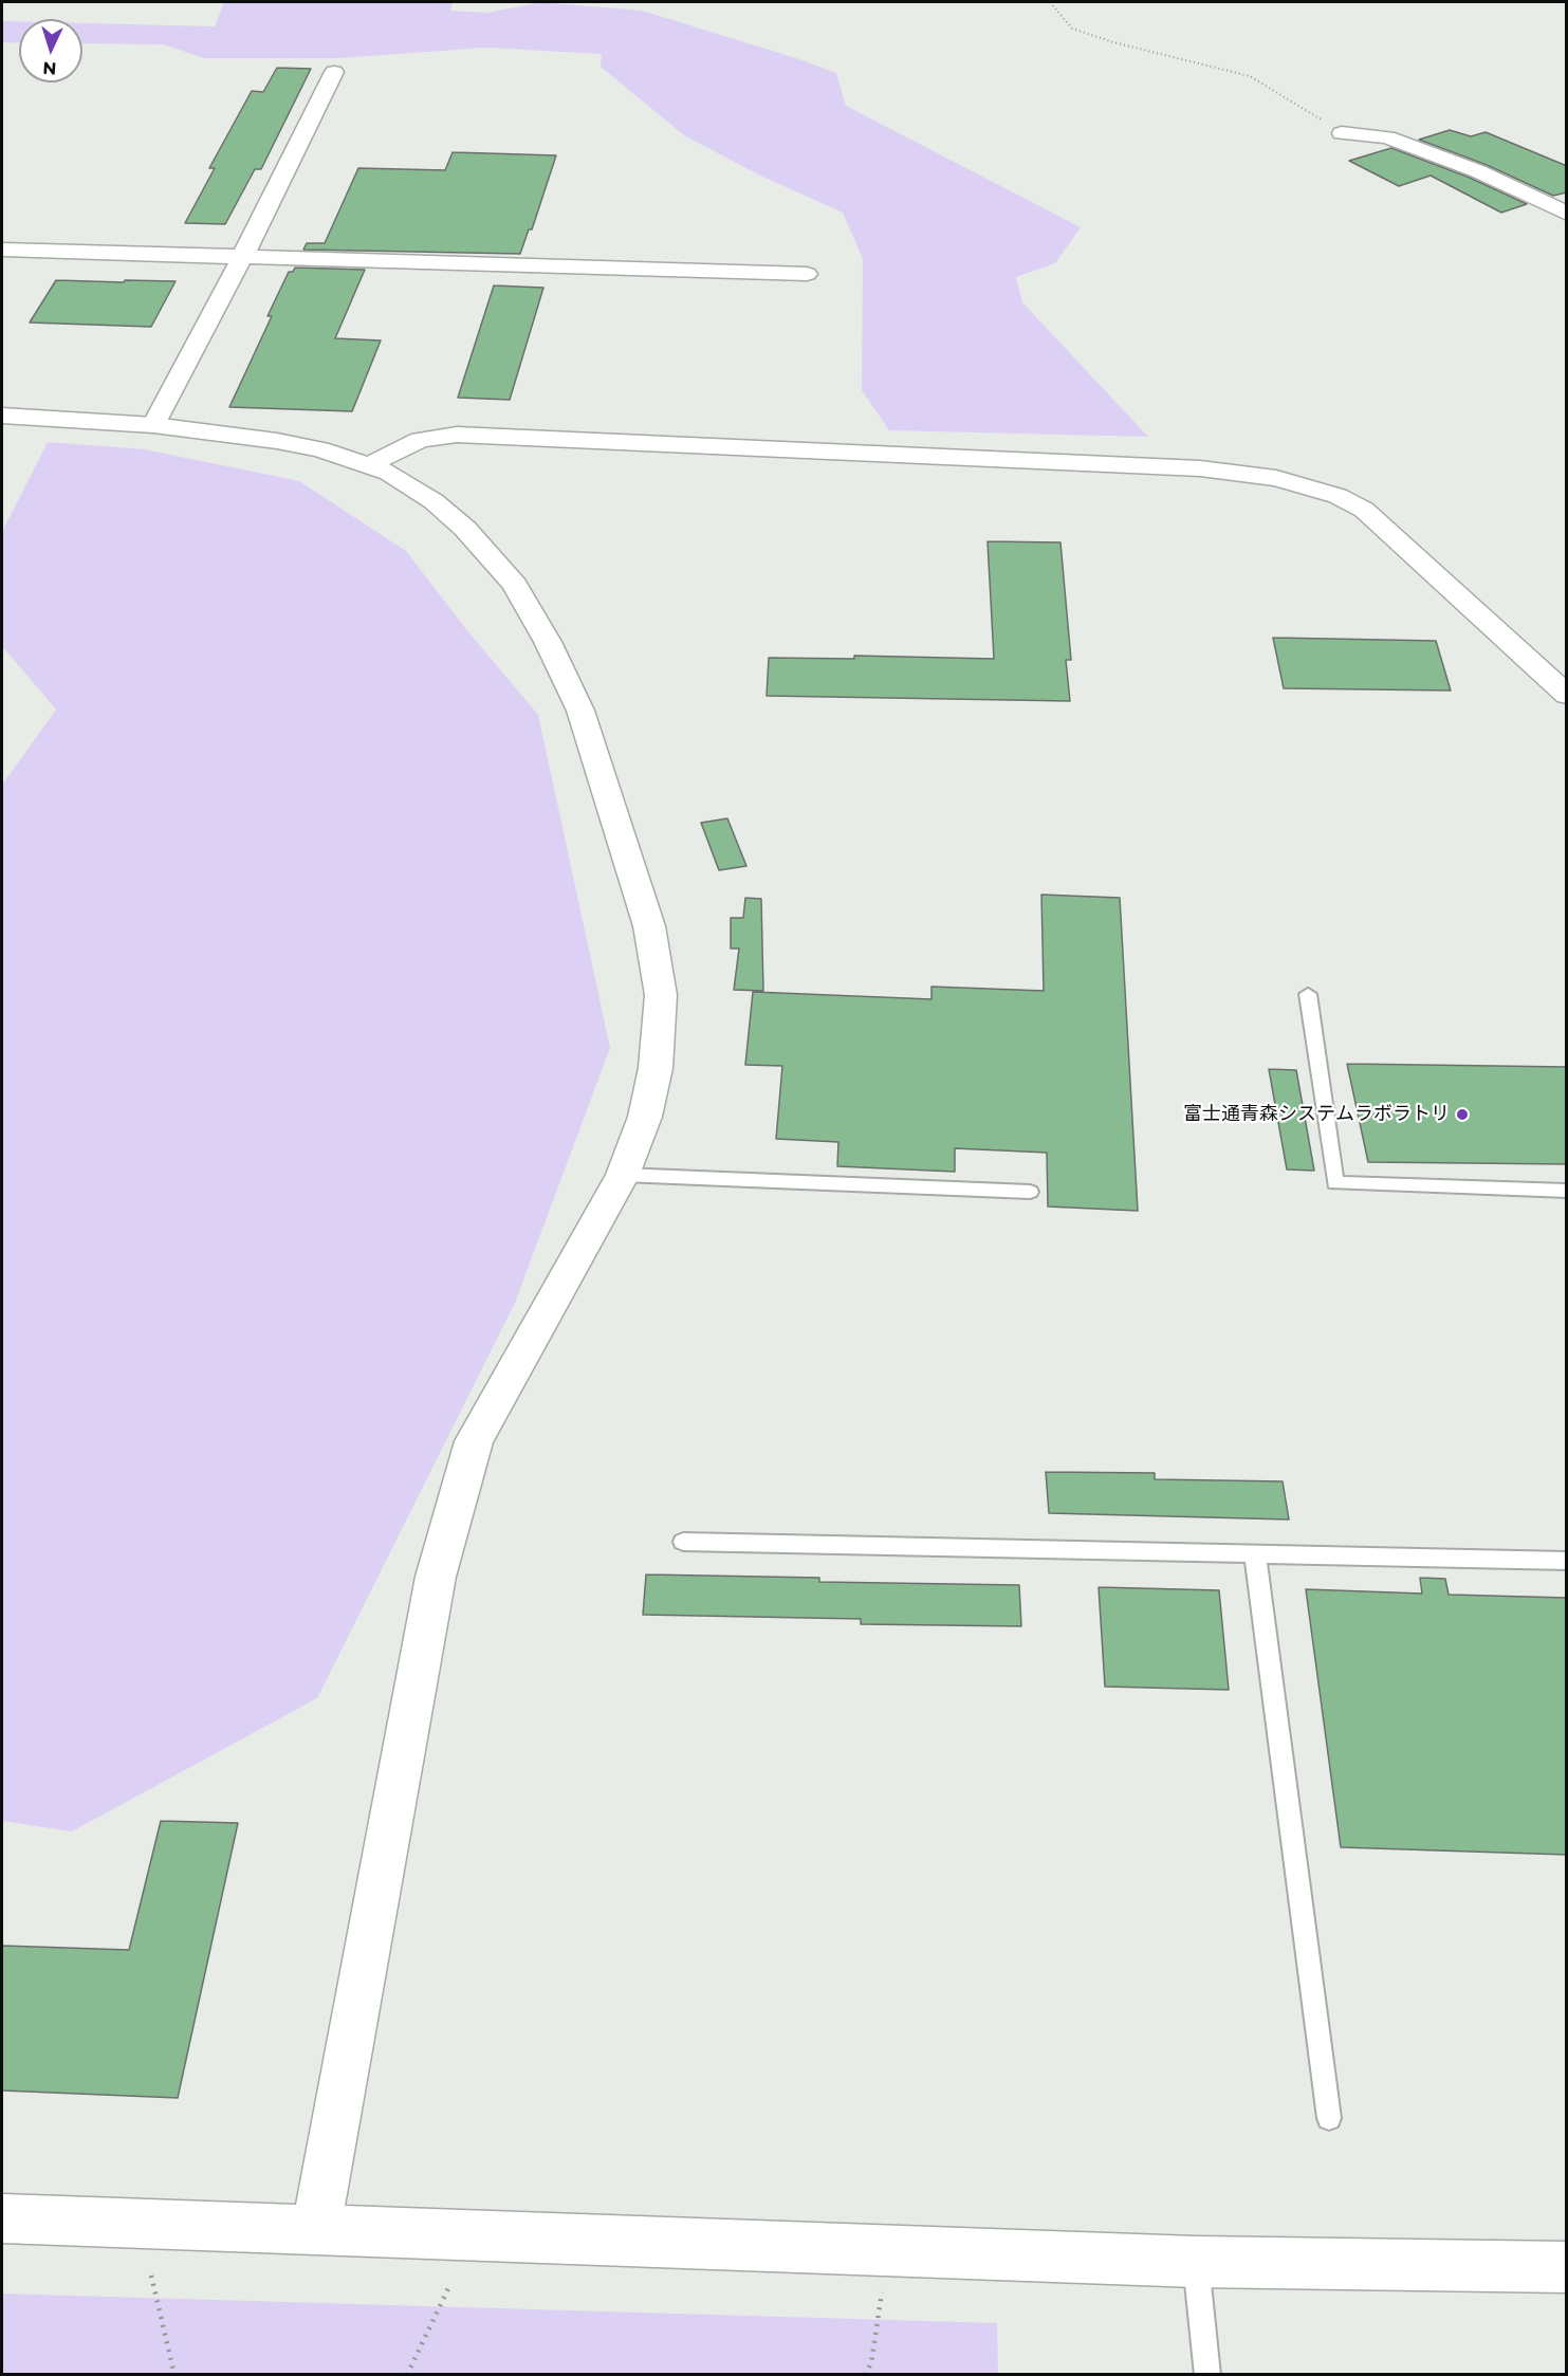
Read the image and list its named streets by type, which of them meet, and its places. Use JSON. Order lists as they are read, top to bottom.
{
  "places": ["富士通青森システムラボラトリ"],
  "north": "bottom"
}
